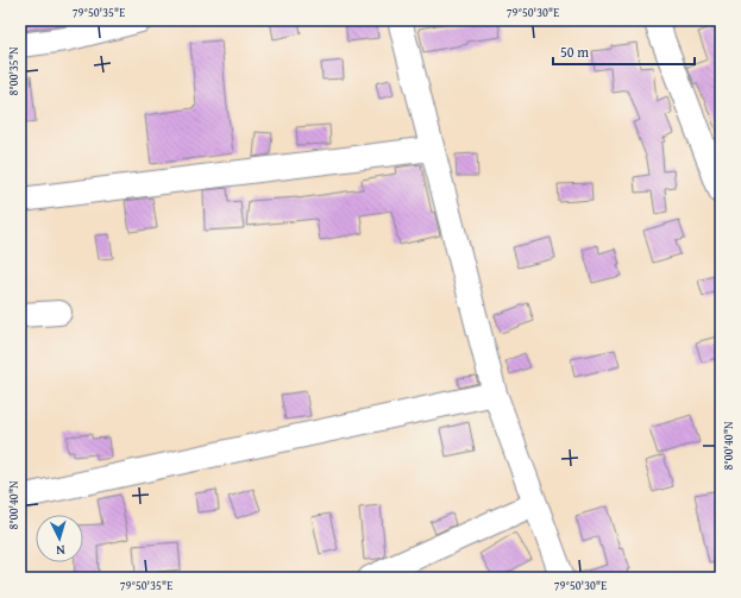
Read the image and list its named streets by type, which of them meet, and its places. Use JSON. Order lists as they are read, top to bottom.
{
  "scale_bar": "50 m",
  "north": "bottom",
  "coordinates": [
    "79°50'35\"E",
    "79°50'30\"E",
    "8°00'35\"N",
    "8°00'40\"N"
  ]
}
